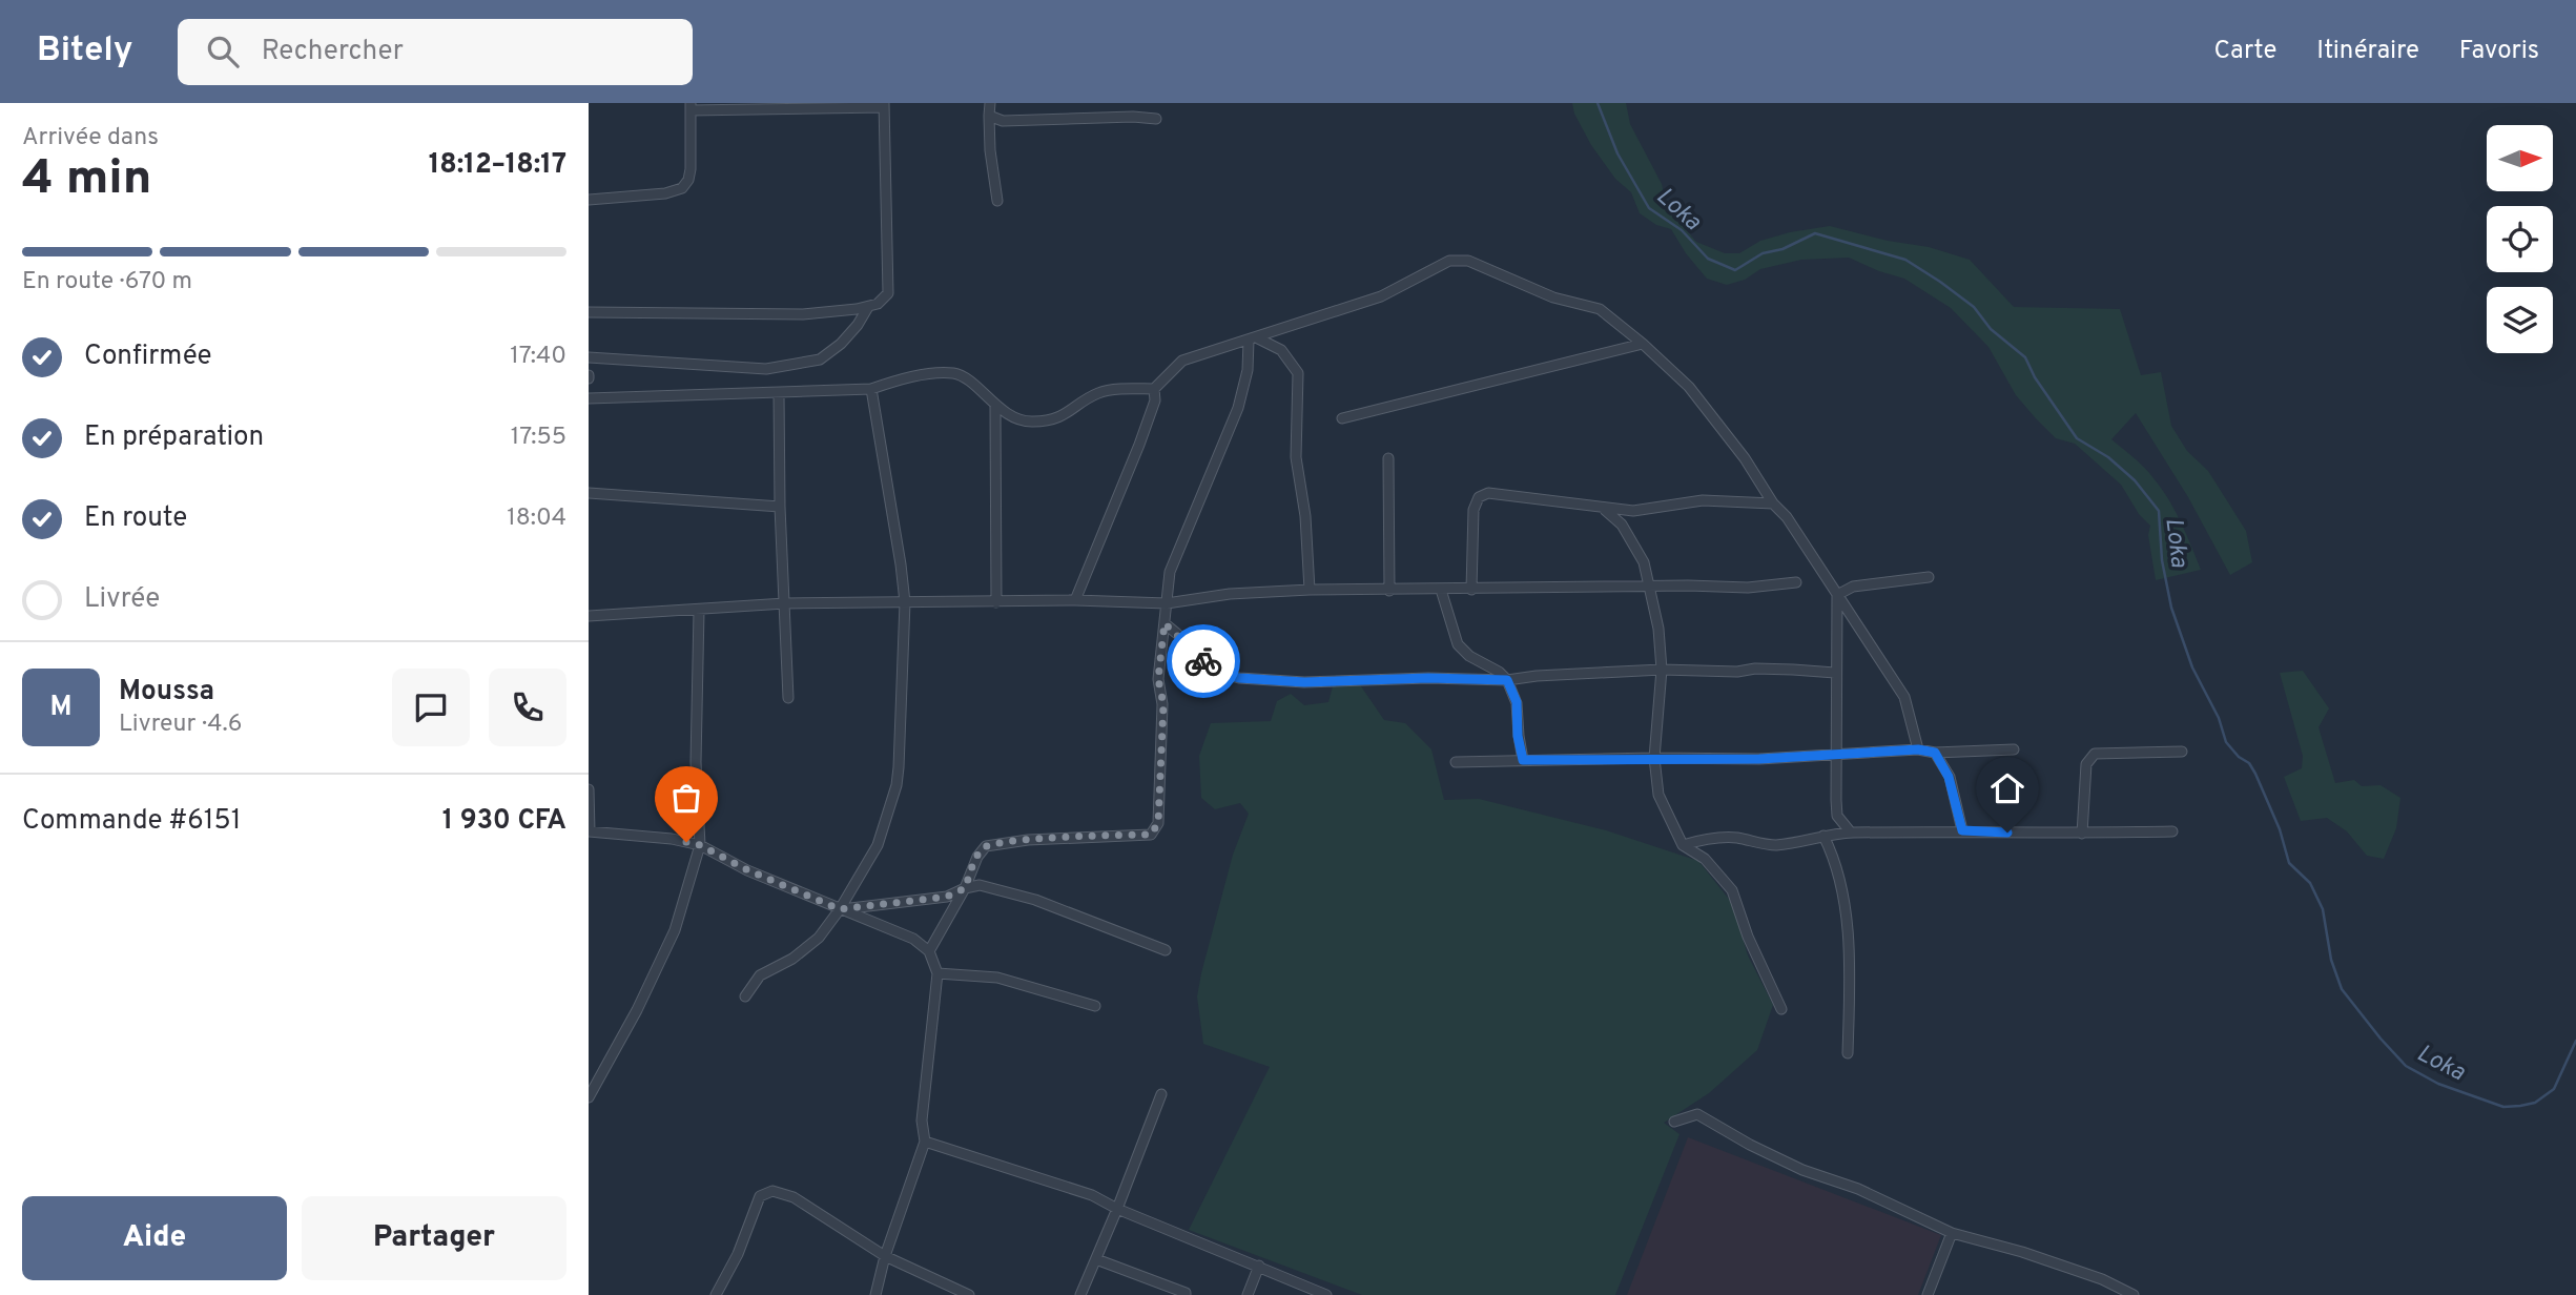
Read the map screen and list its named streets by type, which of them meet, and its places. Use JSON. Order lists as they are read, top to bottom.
{
  "water": ["Loka"],
  "north": "right",
  "page": {
    "header": "Bitely",
    "search": "Rechercher",
    "nav": ["Carte", "Itinéraire", "Favoris"],
    "heading": ["4 min", "Arrivée dans", "18:12–18:17"],
    "panel": [
      "Moussa",
      "Livreur · 4.6",
      "Commande #6151",
      "1 930 CFA"
    ],
    "bar": "En route · 670 m",
    "list": [
      ["Confirmée", "17:40"],
      ["En préparation", "17:55"],
      ["En route", "18:04"],
      "Livrée"
    ],
    "round": "M",
    "buttons": ["Aide", "Partager"]
  }
}
